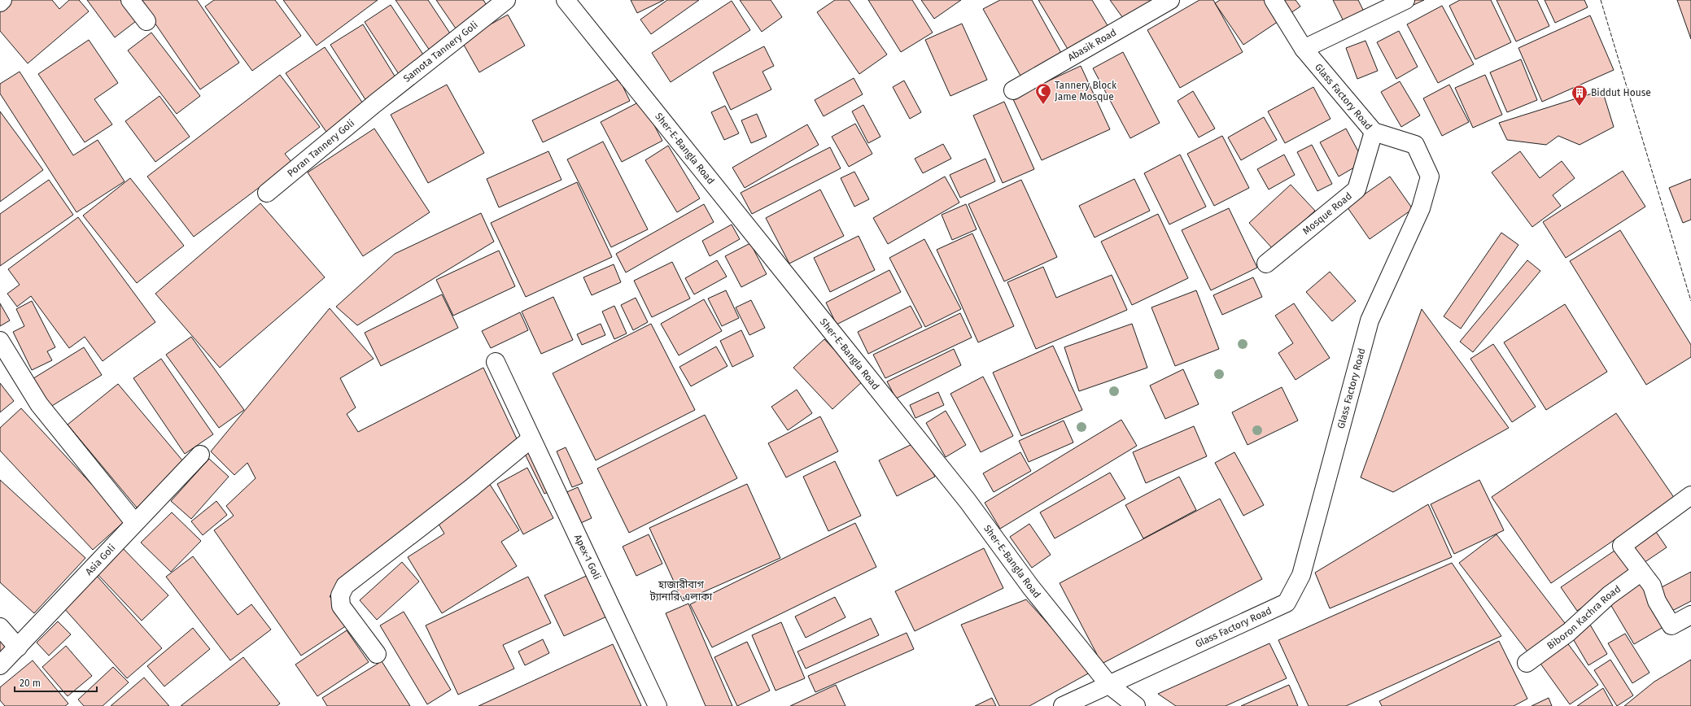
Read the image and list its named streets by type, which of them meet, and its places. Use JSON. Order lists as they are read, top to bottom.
{
  "streets": {
    "street": [
      "Abasik Road",
      "Samota Tannery Goli",
      "Glass Factory Road",
      "Poran Tannery Goli",
      "Sher-E-Bangla Road",
      "Mosque Road",
      "Apex-1 Goli",
      "Asia Goli",
      "Biboron Kachra Road"
    ]
  },
  "crossings": [
    ["Samota Tannery Goli", "Poran Tannery Goli"],
    ["Glass Factory Road", "Sher-E-Bangla Road"],
    ["Glass Factory Road", "Mosque Road"]
  ],
  "districts": ["হাজারীবাগ ট্যানারি এলাকা"],
  "places": {
    "mosque": ["Tannery Block Jame Mosque"],
    "building": ["Biddut House"]
  },
  "scale_bar": "20 m"
}
